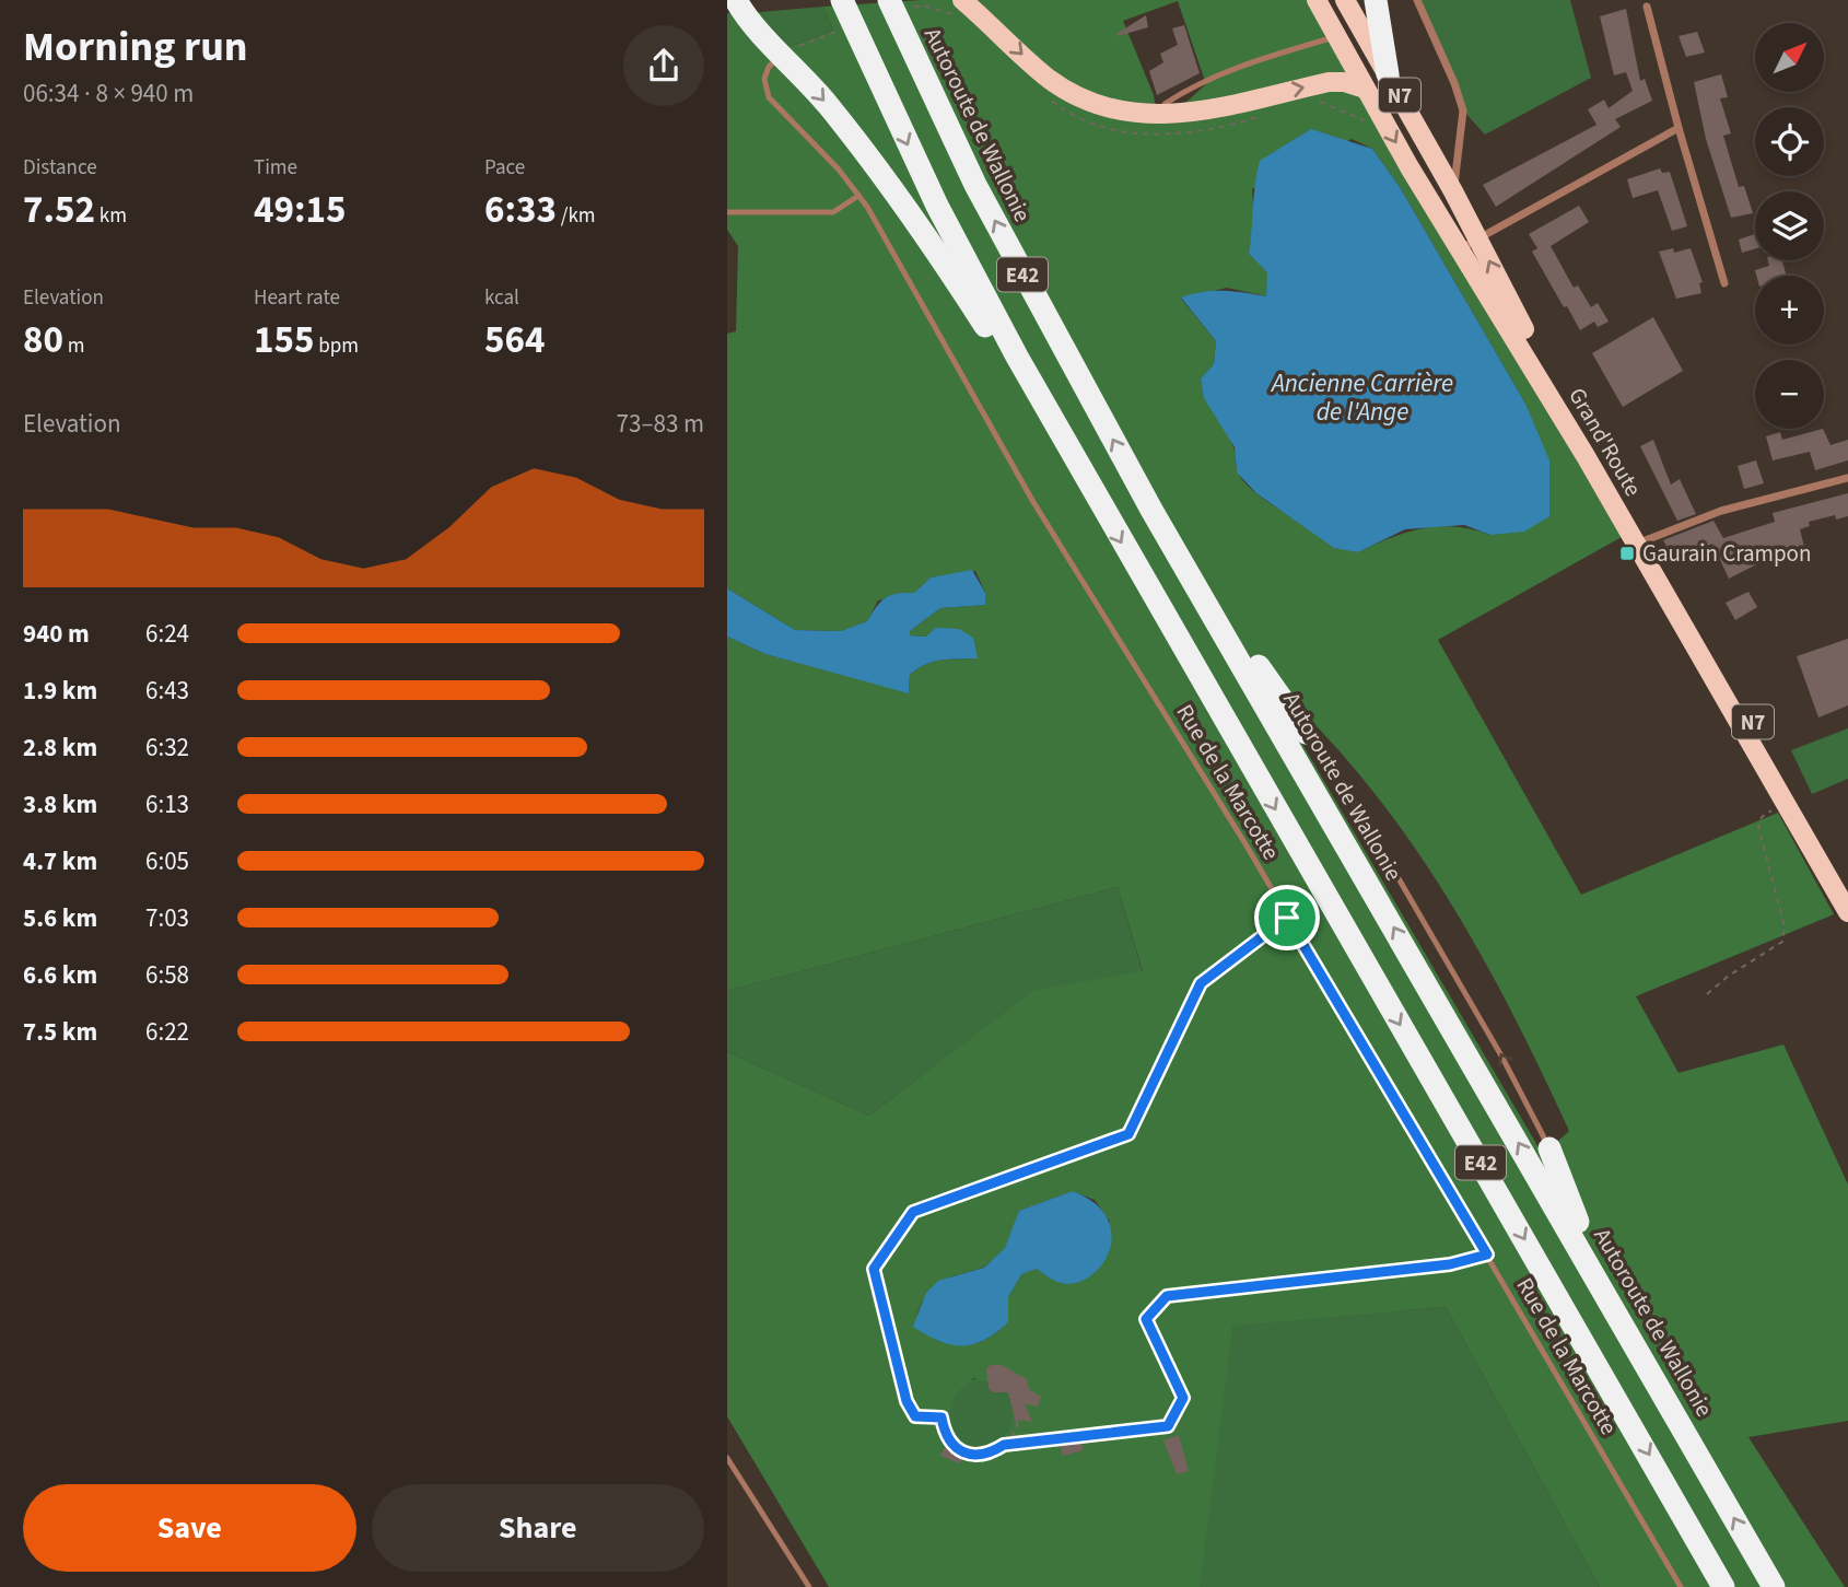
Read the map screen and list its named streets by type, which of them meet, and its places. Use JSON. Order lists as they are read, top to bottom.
{
  "streets": {
    "highway": ["Autoroute de Wallonie", "E42"],
    "main road": ["N7", "Grand'Route"],
    "lane": ["Rue de la Marcotte"]
  },
  "water": ["Ancienne Carrière de l'Ange"],
  "places": {
    "transit": ["Gaurain Crampon"]
  },
  "north": "top right",
  "page": {
    "heading": ["Morning run", "06:34 · 8 × 940 m"],
    "map_buttons": ["+", "−"],
    "stats": [
      ["Distance", "7.52 km"],
      ["Time", "49:15"],
      ["Pace", "6:33 /km"],
      ["Elevation", "80 m"],
      ["Heart rate", "155 bpm"],
      ["kcal", "564"]
    ],
    "chart": ["Elevation", "73–83 m"],
    "list": [
      {
        "name": "940 m",
        "note": "6:24"
      },
      {
        "name": "1.9 km",
        "note": "6:43"
      },
      {
        "name": "2.8 km",
        "note": "6:32"
      },
      {
        "name": "3.8 km",
        "note": "6:13"
      },
      {
        "name": "4.7 km",
        "note": "6:05"
      },
      {
        "name": "5.6 km",
        "note": "7:03"
      },
      {
        "name": "6.6 km",
        "note": "6:58"
      },
      {
        "name": "7.5 km",
        "note": "6:22"
      }
    ],
    "buttons": ["Save", "Share"]
  }
}
